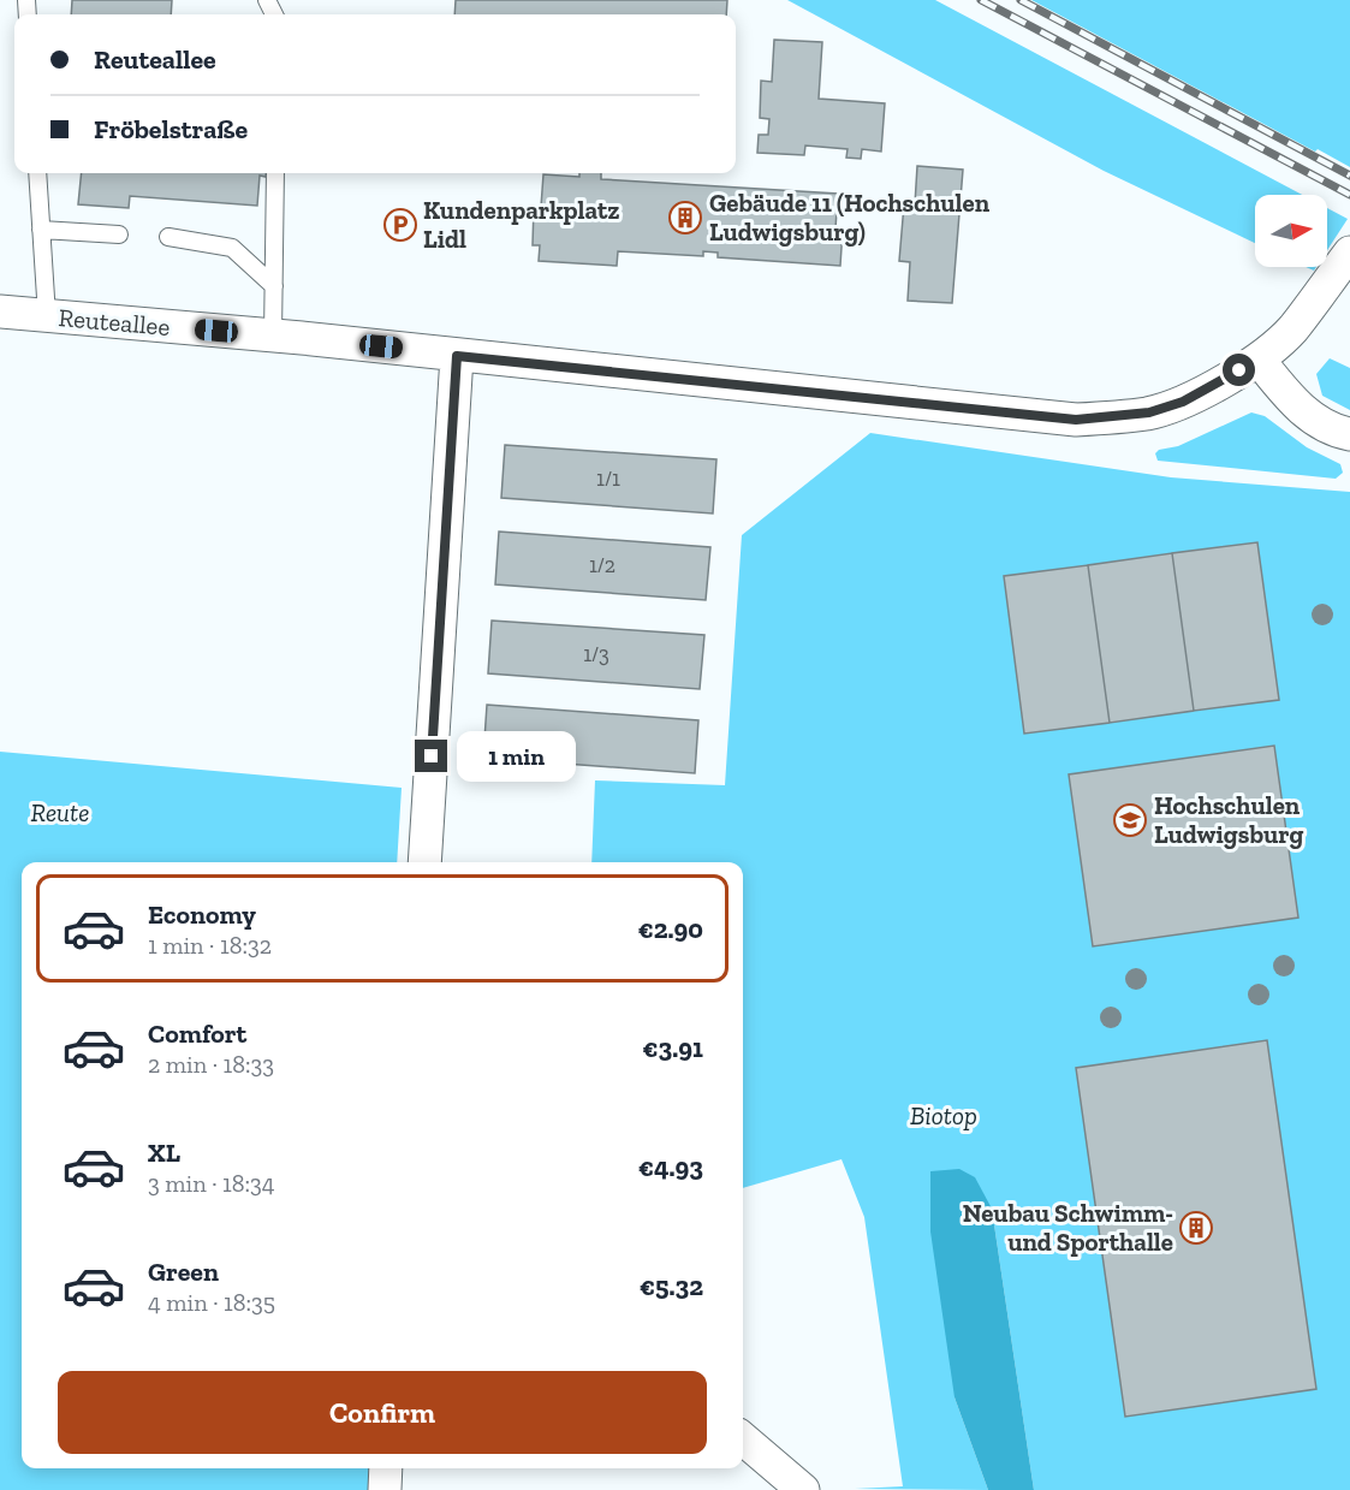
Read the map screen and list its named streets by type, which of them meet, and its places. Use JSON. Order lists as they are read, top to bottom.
{
  "streets": {
    "street": ["Reuteallee"]
  },
  "parks": ["Reute", "Biotop"],
  "places": {
    "building": ["Gebäude 11 (Hochschulen Ludwigsburg)", "Neubau Schwimm- und Sporthalle"],
    "parking": ["Kundenparkplatz Lidl"],
    "school or university": ["Hochschulen Ludwigsburg"]
  },
  "house_numbers": ["1/1", "1/2", "1/3"],
  "north": "right",
  "page": {
    "banner": ["Reuteallee", "Fröbelstraße"],
    "bubble": "1 min",
    "list": [
      {
        "name": "Economy",
        "note": "1 min · 18:32",
        "value": "€2.90"
      },
      {
        "name": "Comfort",
        "note": "2 min · 18:33",
        "value": "€3.91"
      },
      {
        "name": "XL",
        "note": "3 min · 18:34",
        "value": "€4.93"
      },
      {
        "name": "Green",
        "note": "4 min · 18:35",
        "value": "€5.32"
      }
    ],
    "buttons": "Confirm"
  }
}
